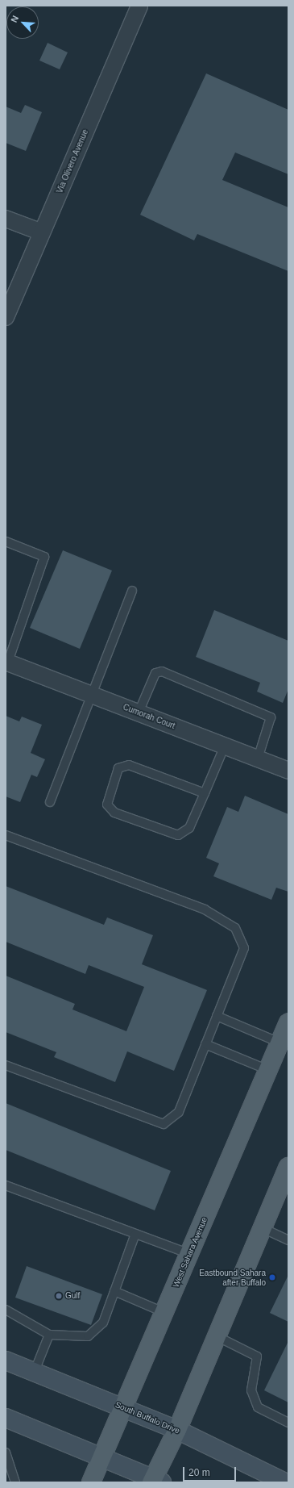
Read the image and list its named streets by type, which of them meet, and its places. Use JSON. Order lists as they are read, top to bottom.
{
  "streets": {
    "main road": ["West Sahara Avenue", "South Buffalo Drive"],
    "street": ["Via Olivero Avenue", "Cumorah Court"]
  },
  "crossings": [
    ["West Sahara Avenue", "South Buffalo Drive"]
  ],
  "places": ["Eastbound Sahara after Buffalo", "Gulf"],
  "scale_bar": "20 m",
  "north": "top left"
}
